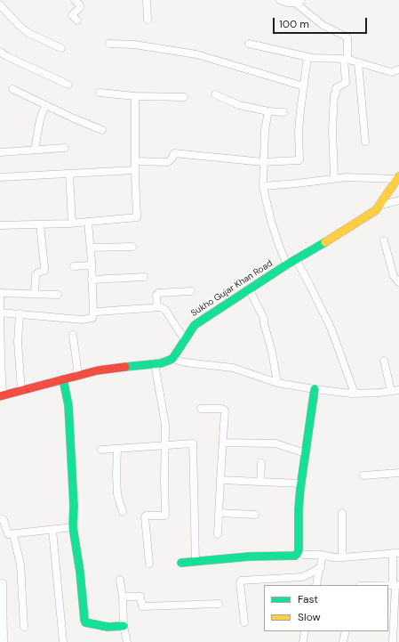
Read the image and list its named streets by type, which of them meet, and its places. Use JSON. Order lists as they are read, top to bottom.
{
  "streets": {
    "street": ["Sukho Gujar Khan Road"]
  },
  "legend": ["Fast", "Slow"],
  "scale_bar": "100 m"
}
